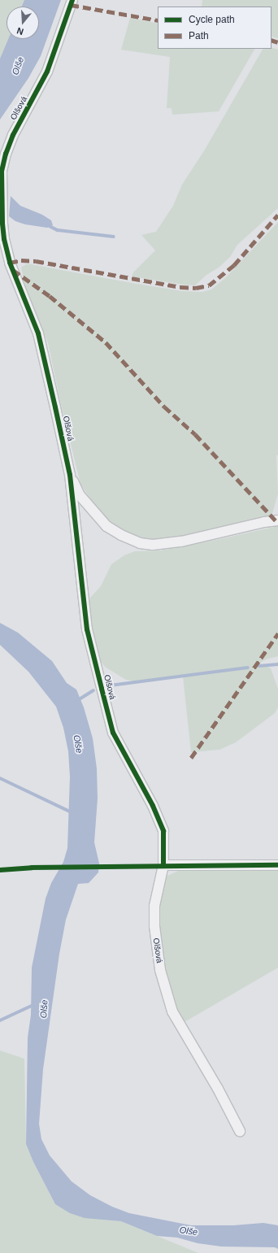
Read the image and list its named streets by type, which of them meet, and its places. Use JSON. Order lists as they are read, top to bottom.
{
  "streets": {
    "street": ["Olšová"]
  },
  "water": ["Olše"],
  "legend": ["Cycle path", "Path"],
  "north": "bottom"
}
